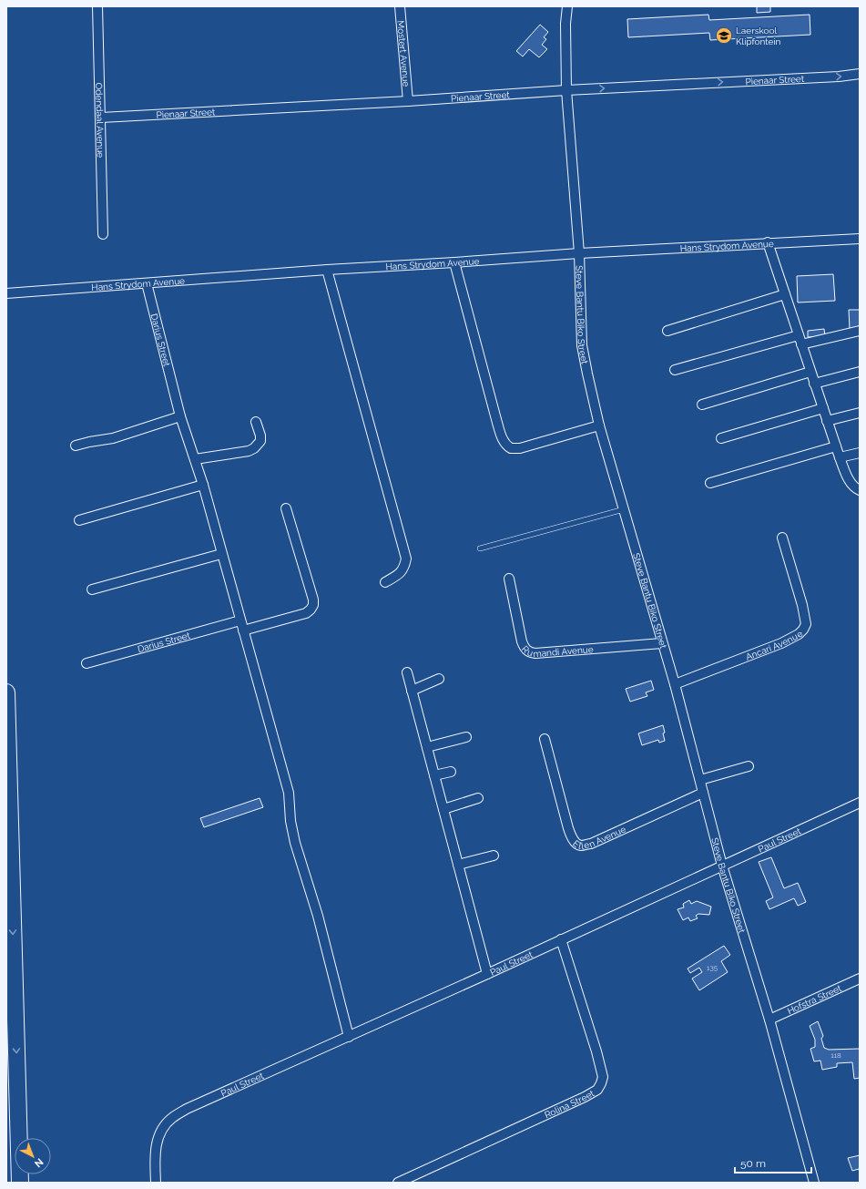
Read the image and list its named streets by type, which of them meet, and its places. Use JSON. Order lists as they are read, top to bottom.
{
  "streets": {
    "street": [
      "Mostert Avenue",
      "Pienaar Street",
      "Odendaal Avenue",
      "Hans Strydom Avenue",
      "Steve Bantu Biko Street",
      "Darius Street",
      "Ancari Avenue",
      "Rumandi Avenue",
      "Ellen Avenue",
      "Paul Street",
      "Hofstra Street",
      "Rolina Street"
    ]
  },
  "crossings": [
    ["Mostert Avenue", "Pienaar Street"],
    ["Pienaar Street", "Odendaal Avenue"],
    ["Pienaar Street", "Steve Bantu Biko Street"],
    ["Hans Strydom Avenue", "Steve Bantu Biko Street"],
    ["Hans Strydom Avenue", "Darius Street"],
    ["Steve Bantu Biko Street", "Ancari Avenue"],
    ["Steve Bantu Biko Street", "Rumandi Avenue"],
    ["Steve Bantu Biko Street", "Ellen Avenue"],
    ["Steve Bantu Biko Street", "Paul Street"],
    ["Steve Bantu Biko Street", "Hofstra Street"],
    ["Darius Street", "Paul Street"],
    ["Paul Street", "Rolina Street"]
  ],
  "one_way": ["Pienaar Street"],
  "places": {
    "school or university": ["Laerskool Klipfontein"]
  },
  "house_numbers": ["135", "118"],
  "scale_bar": "50 m",
  "north": "bottom right"
}
